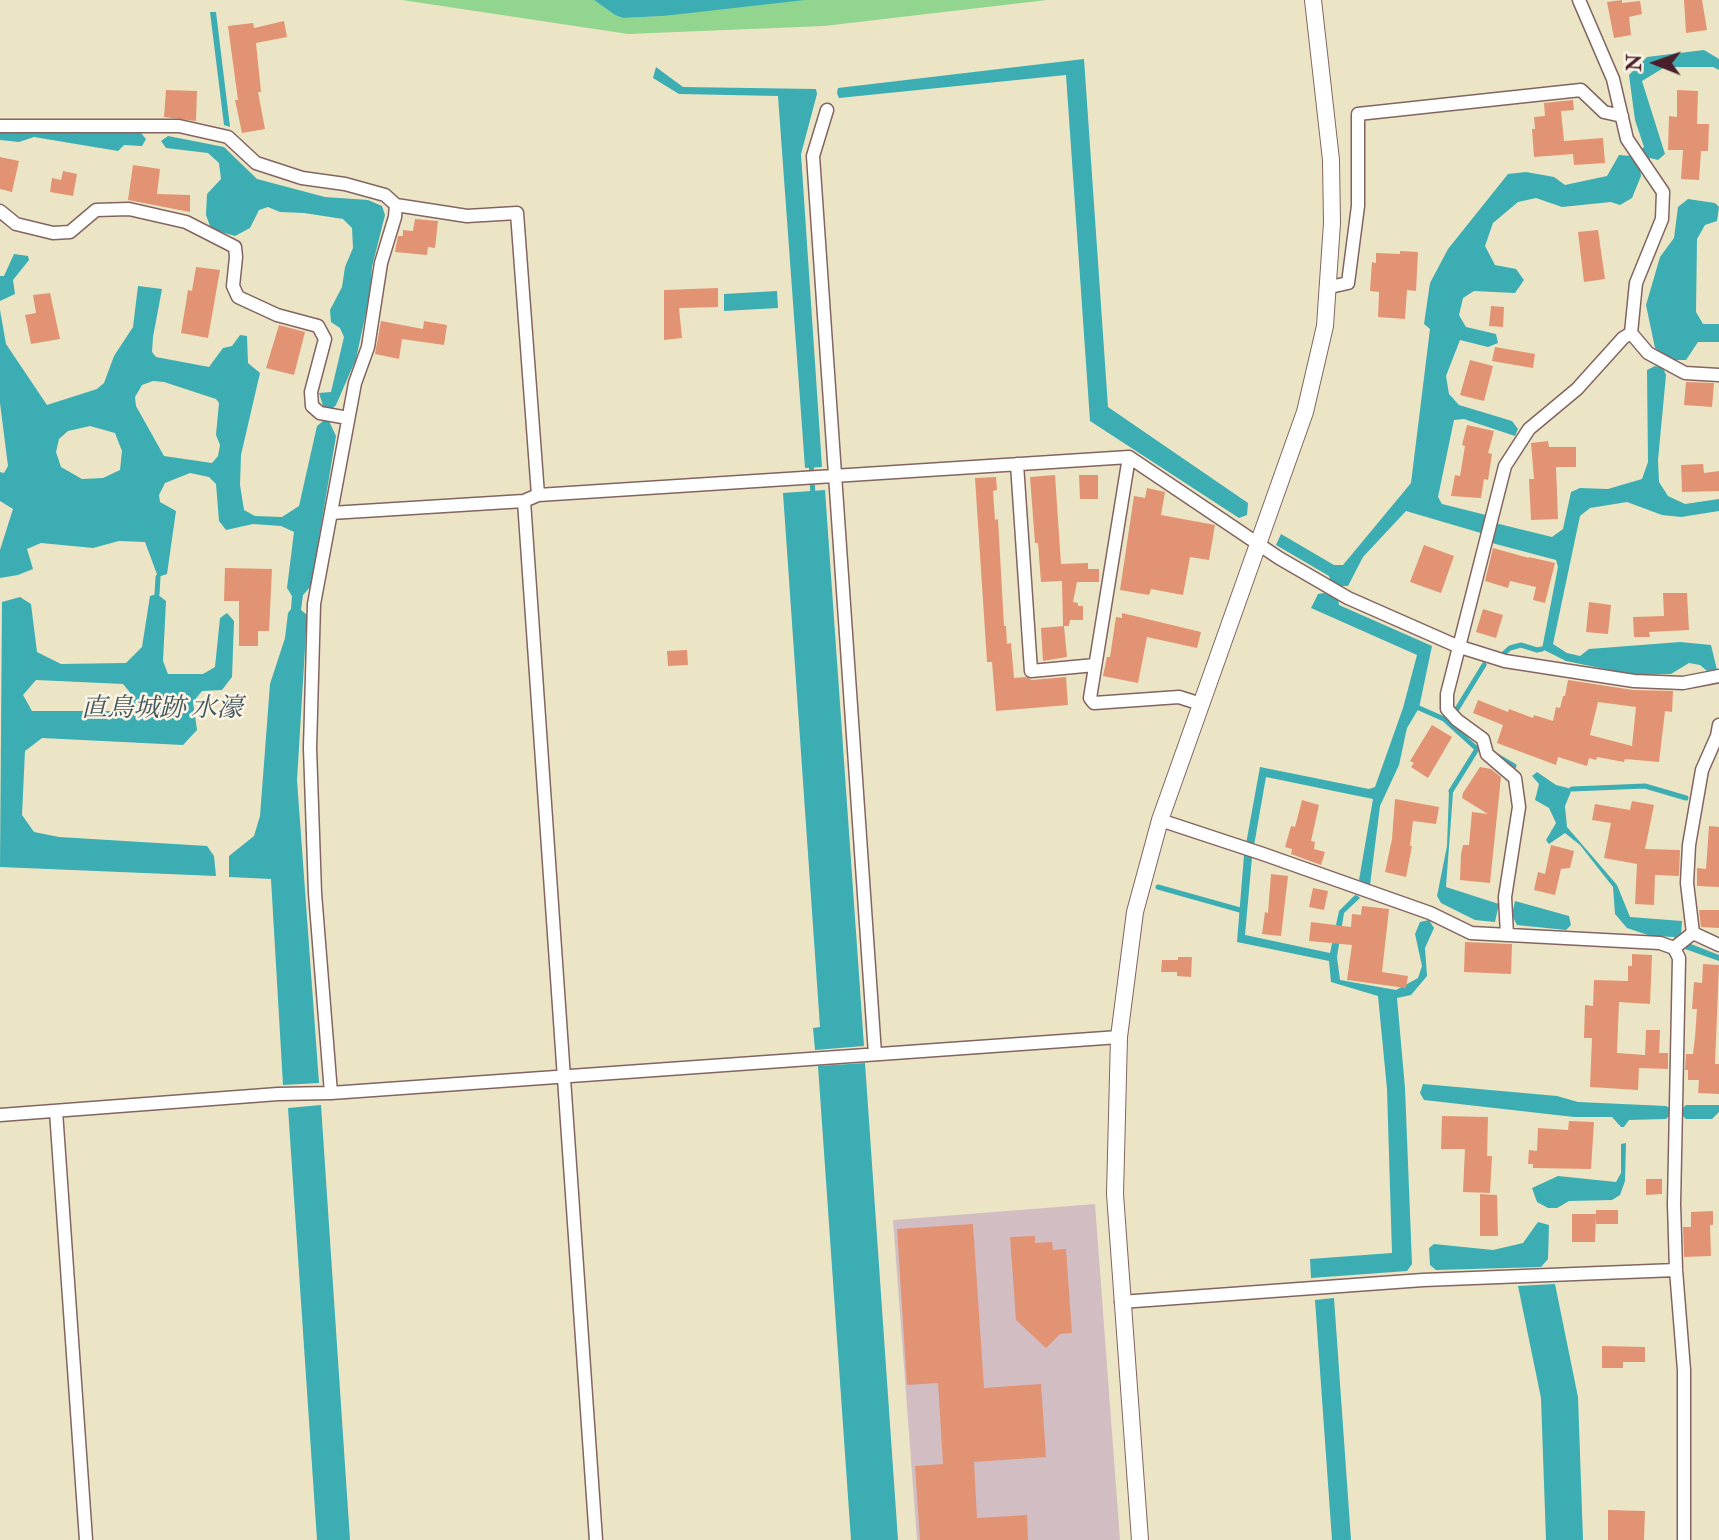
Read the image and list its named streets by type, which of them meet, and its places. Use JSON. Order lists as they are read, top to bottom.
{
  "water": ["直鳥城跡 水濠"],
  "north": "left"
}
